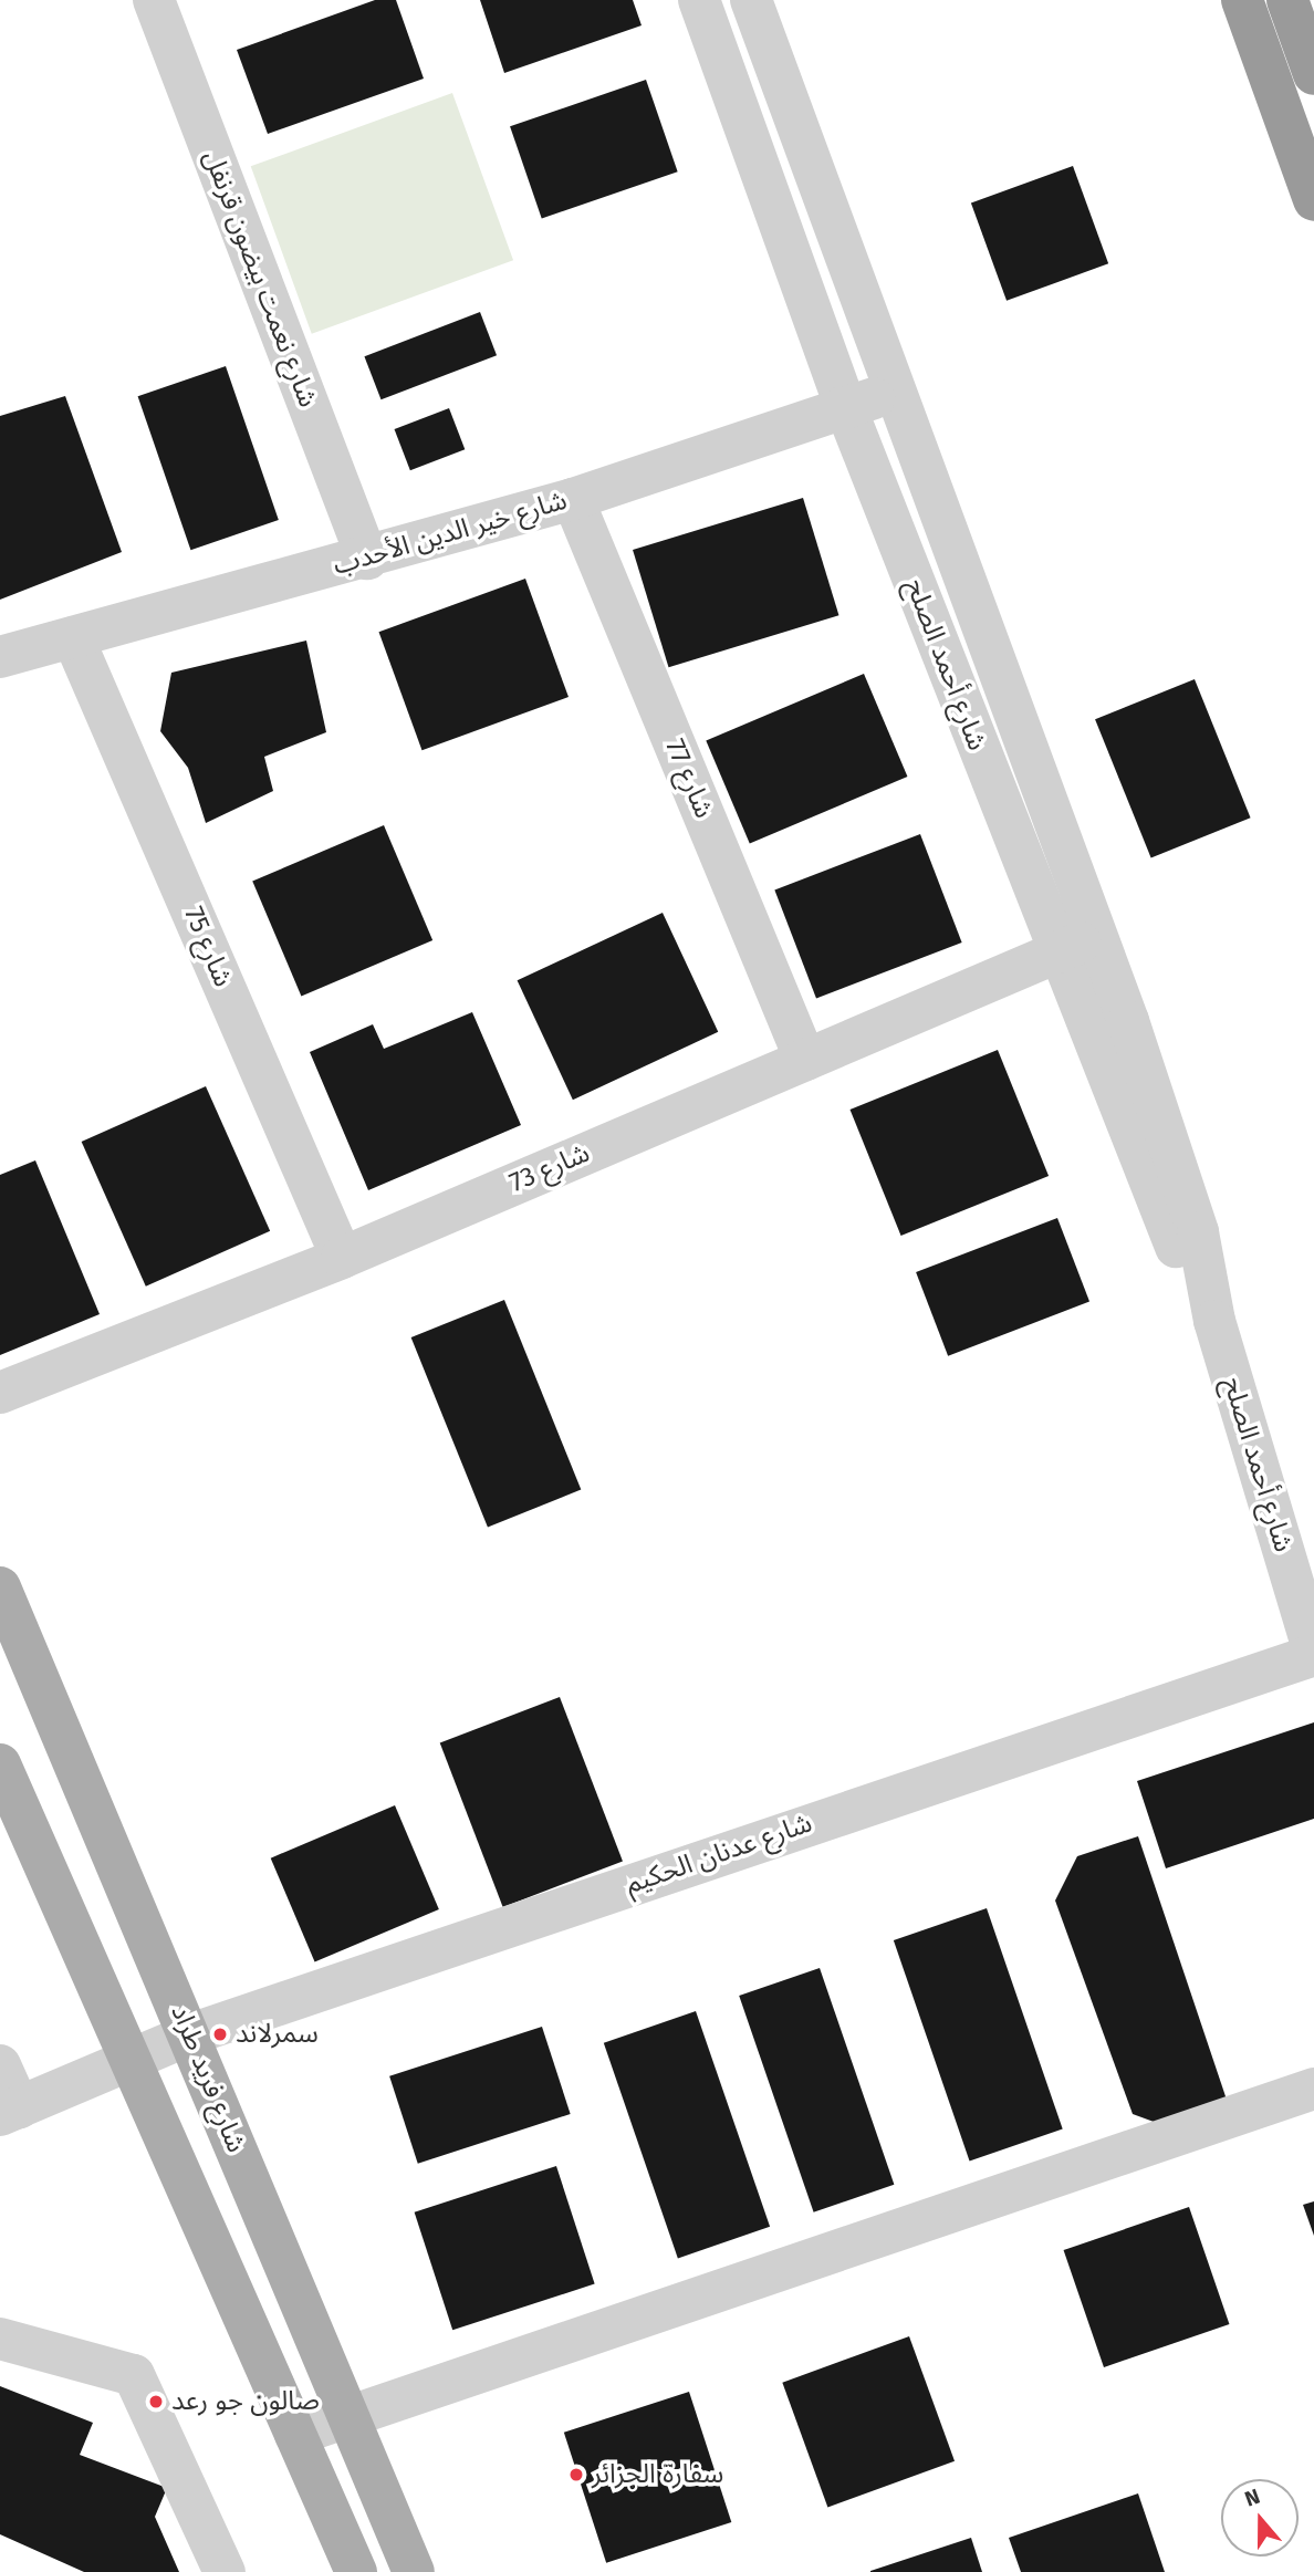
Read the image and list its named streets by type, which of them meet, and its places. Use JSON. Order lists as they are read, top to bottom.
{
  "streets": {
    "main road": ["شارع فريد طراد"],
    "street": [
      "شارع نعمت بيضون قرنفل",
      "شارع خير الدين الأحدب",
      "شارع أحمد الصلح",
      "شارع 77",
      "شارع 75",
      "شارع 73",
      "شارع عدنان الحكيم"
    ]
  },
  "crossings": [
    ["شارع نعمت بيضون قرنفل", "شارع خير الدين الأحدب"],
    ["شارع خير الدين الأحدب", "شارع أحمد الصلح"],
    ["شارع خير الدين الأحدب", "شارع 77"],
    ["شارع خير الدين الأحدب", "شارع 75"],
    ["شارع أحمد الصلح", "شارع 73"],
    ["شارع أحمد الصلح", "شارع عدنان الحكيم"],
    ["شارع 77", "شارع 73"],
    ["شارع 75", "شارع 73"],
    ["شارع عدنان الحكيم", "شارع فريد طراد"]
  ],
  "places": ["سمرلاند", "صالون جو رعد", "سفارة الجزائر"],
  "north": "top"
}
